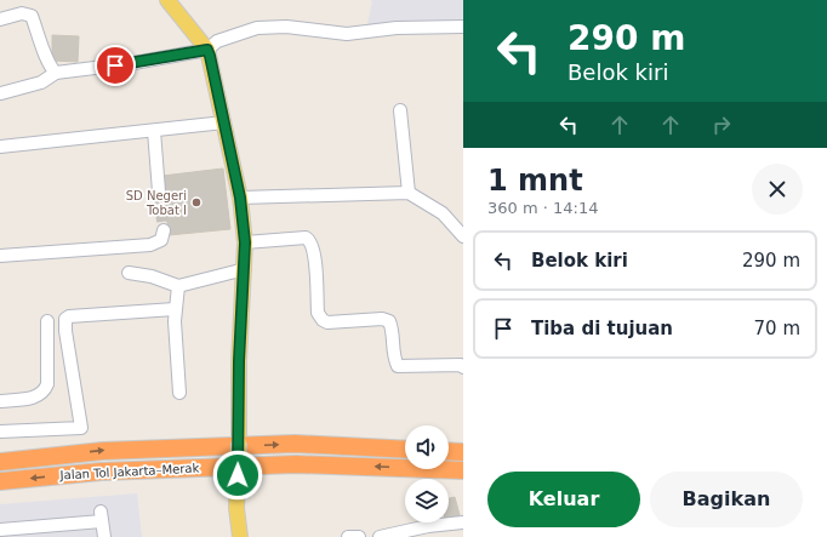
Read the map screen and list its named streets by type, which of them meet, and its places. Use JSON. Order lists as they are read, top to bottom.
{
  "streets": {
    "highway": ["Jalan Tol Jakarta–Merak"]
  },
  "places": ["SD Negeri Tobat I"],
  "page": {
    "turn": ["290 m", "Belok kiri"],
    "heading": ["1 mnt", "360 m · 14:14"],
    "list": [
      {
        "name": "Belok kiri",
        "value": "290 m"
      },
      {
        "name": "Tiba di tujuan",
        "value": "70 m"
      }
    ],
    "buttons": ["Keluar", "Bagikan"]
  }
}
